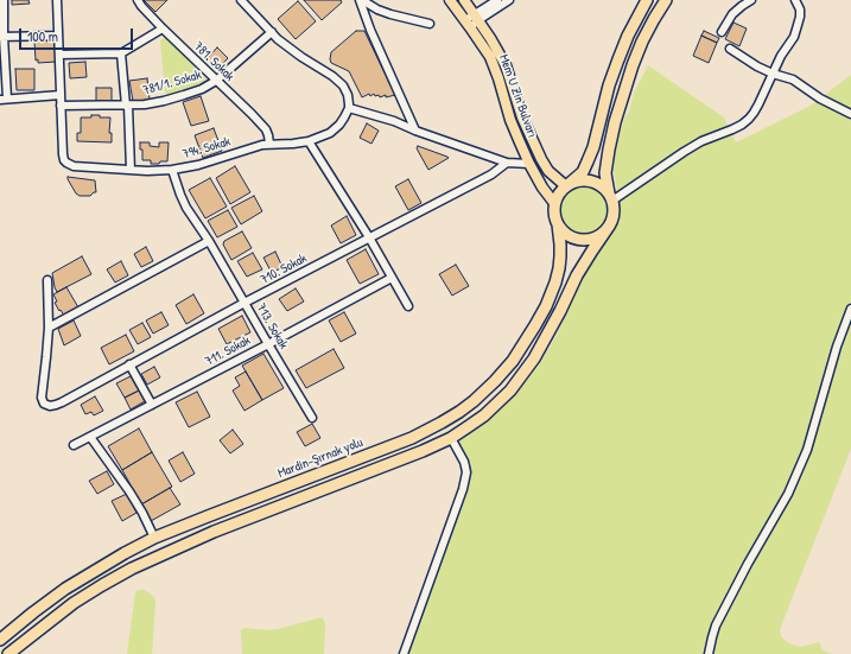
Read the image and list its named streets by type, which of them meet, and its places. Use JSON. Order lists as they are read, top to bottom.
{
  "streets": {
    "highway": ["Mardin-Şırnak yolu"],
    "main road": ["Mem U Zin Bulvarı"],
    "street": [
      "781. Sokak",
      "781/1. Sokak",
      "794. Sokak",
      "710. Sokak",
      "713. Sokak",
      "711. Sokak"
    ]
  },
  "crossings": [
    ["781. Sokak", "781/1. Sokak"],
    ["781. Sokak", "794. Sokak"],
    ["781/1. Sokak", "794. Sokak"],
    ["Mem U Zin Bulvarı", "Mardin-Şırnak yolu"],
    ["794. Sokak", "713. Sokak"],
    ["710. Sokak", "713. Sokak"],
    ["713. Sokak", "711. Sokak"]
  ],
  "scale_bar": "100 m"
}
